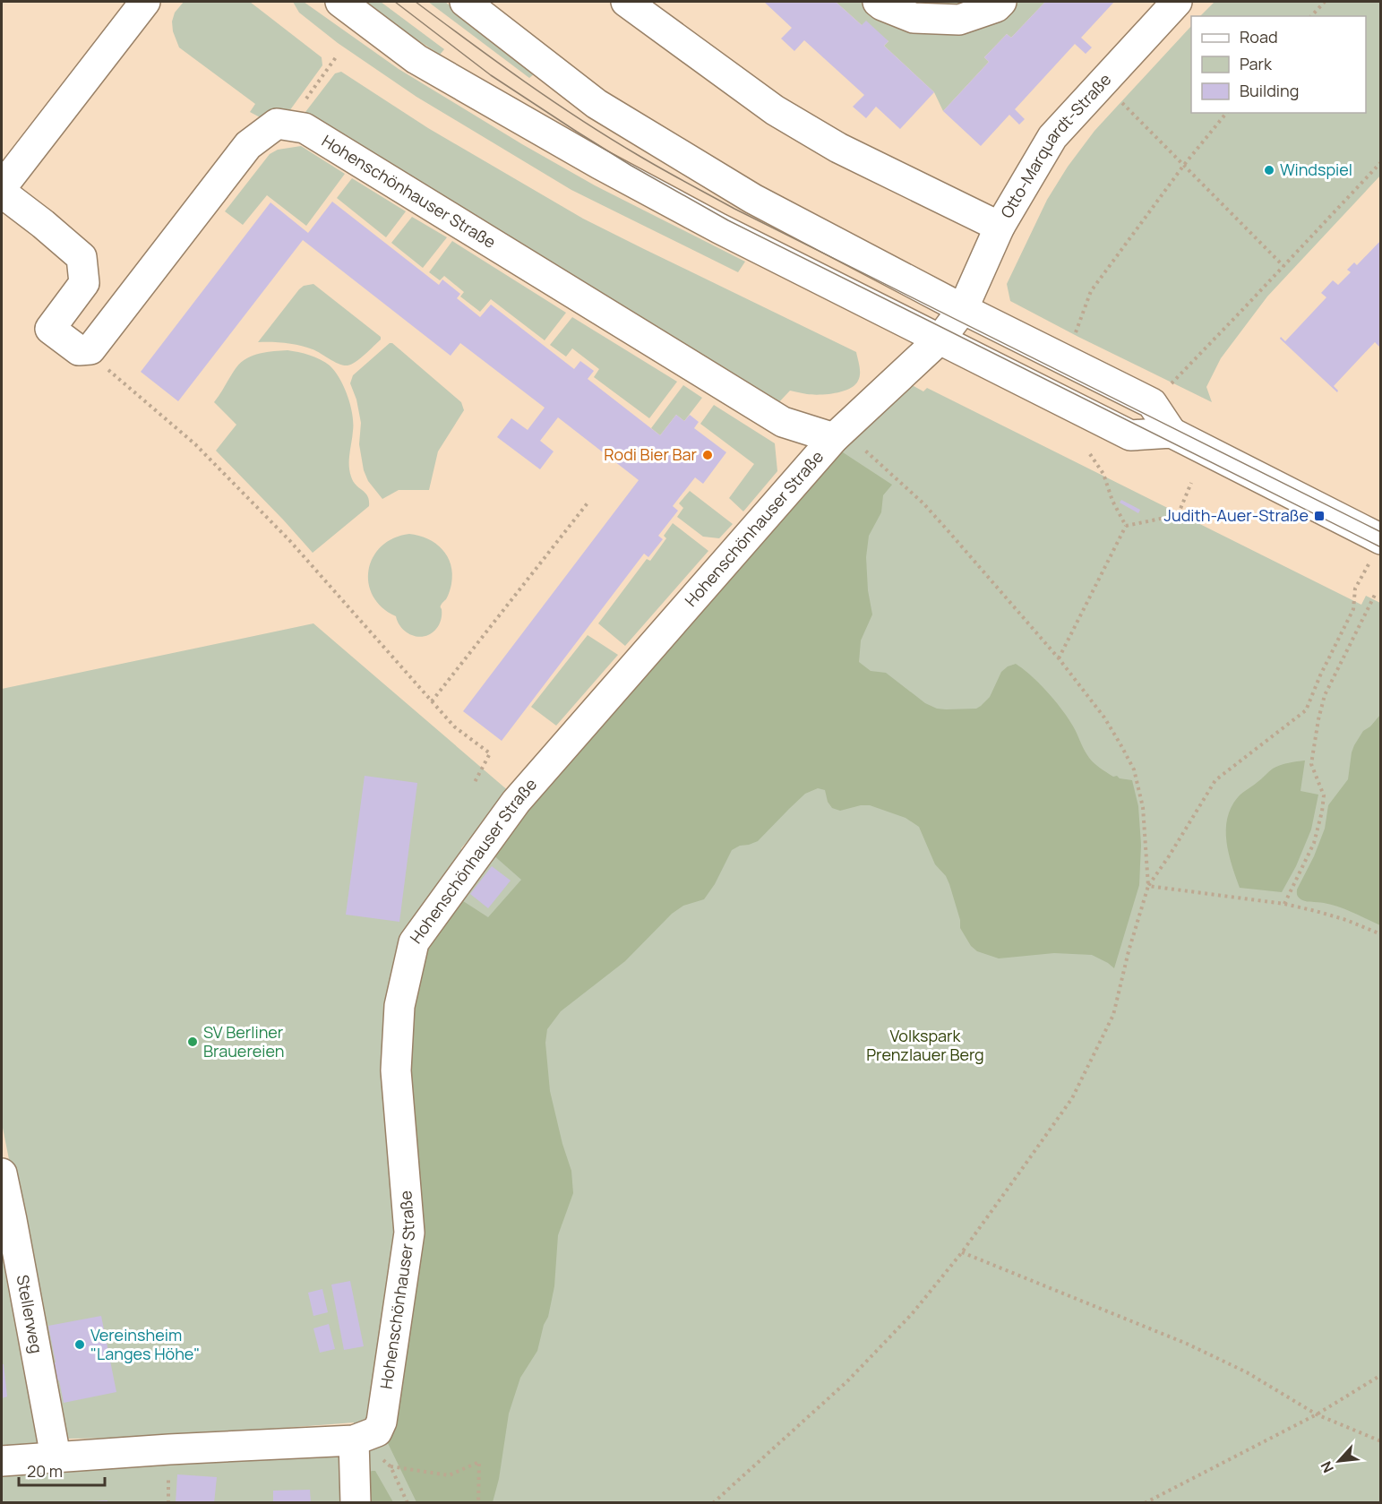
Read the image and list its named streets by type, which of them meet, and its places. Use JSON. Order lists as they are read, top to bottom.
{
  "streets": {
    "street": ["Otto-Marquardt-Straße", "Hohenschönhauser Straße", "Stellerweg"]
  },
  "crossings": [
    ["Otto-Marquardt-Straße", "Hohenschönhauser Straße"]
  ],
  "parks": ["Volkspark Prenzlauer Berg"],
  "places": {
    "other": [
      "Windspiel",
      "Rodi Bier Bar",
      "SV Berliner Brauereien",
      "Vereinsheim \"Langes Höhe\""
    ],
    "transit": ["Judith-Auer-Straße"]
  },
  "legend": ["Road", "Park", "Building"],
  "scale_bar": "20 m",
  "north": "bottom left"
}
